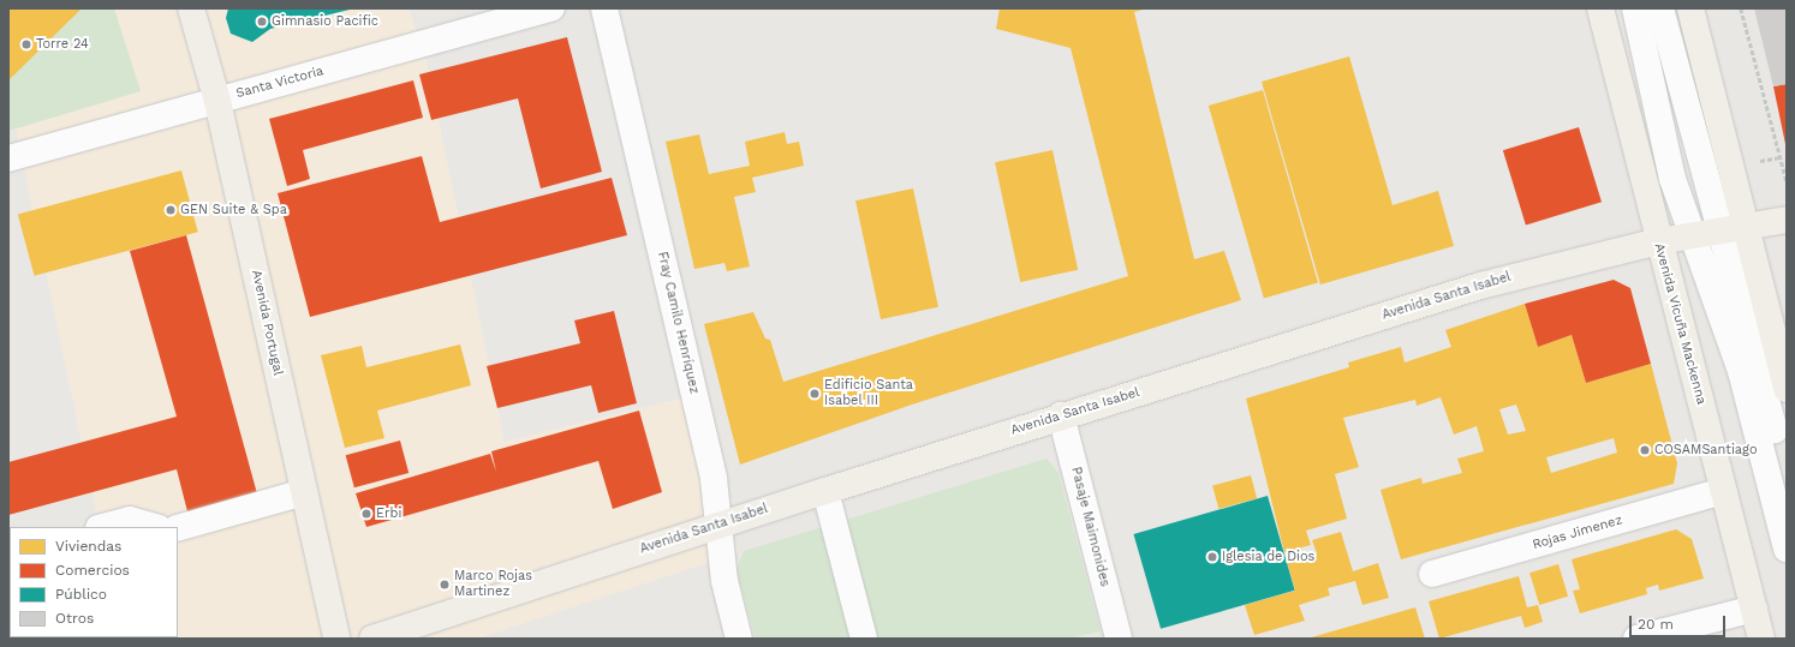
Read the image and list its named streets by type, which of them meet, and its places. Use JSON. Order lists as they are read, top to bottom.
{
  "streets": {
    "main road": ["Avenida Santa Isabel", "Avenida Portugal", "Avenida Vicuña Mackenna"],
    "street": [
      "Santa Victoria",
      "Fray Camilo Henríquez",
      "Pasaje Maimonides",
      "Rojas Jimenez"
    ]
  },
  "crossings": [
    ["Santa Victoria", "Avenida Portugal"],
    ["Avenida Santa Isabel", "Fray Camilo Henríquez"],
    ["Avenida Santa Isabel", "Avenida Vicuña Mackenna"],
    ["Avenida Santa Isabel", "Pasaje Maimonides"],
    ["Avenida Vicuña Mackenna", "Rojas Jimenez"]
  ],
  "places": [
    "Gimnasio Pacific",
    "Torre 24",
    "GEN Suite & Spa",
    "Edificio Santa Isabel III",
    "COSAMSantiago",
    "Erbi",
    "Iglesia de Dios",
    "Marco Rojas Martinez"
  ],
  "legend": [
    "Viviendas",
    "Comercios",
    "Público",
    "Otros"
  ],
  "scale_bar": "20 m"
}
